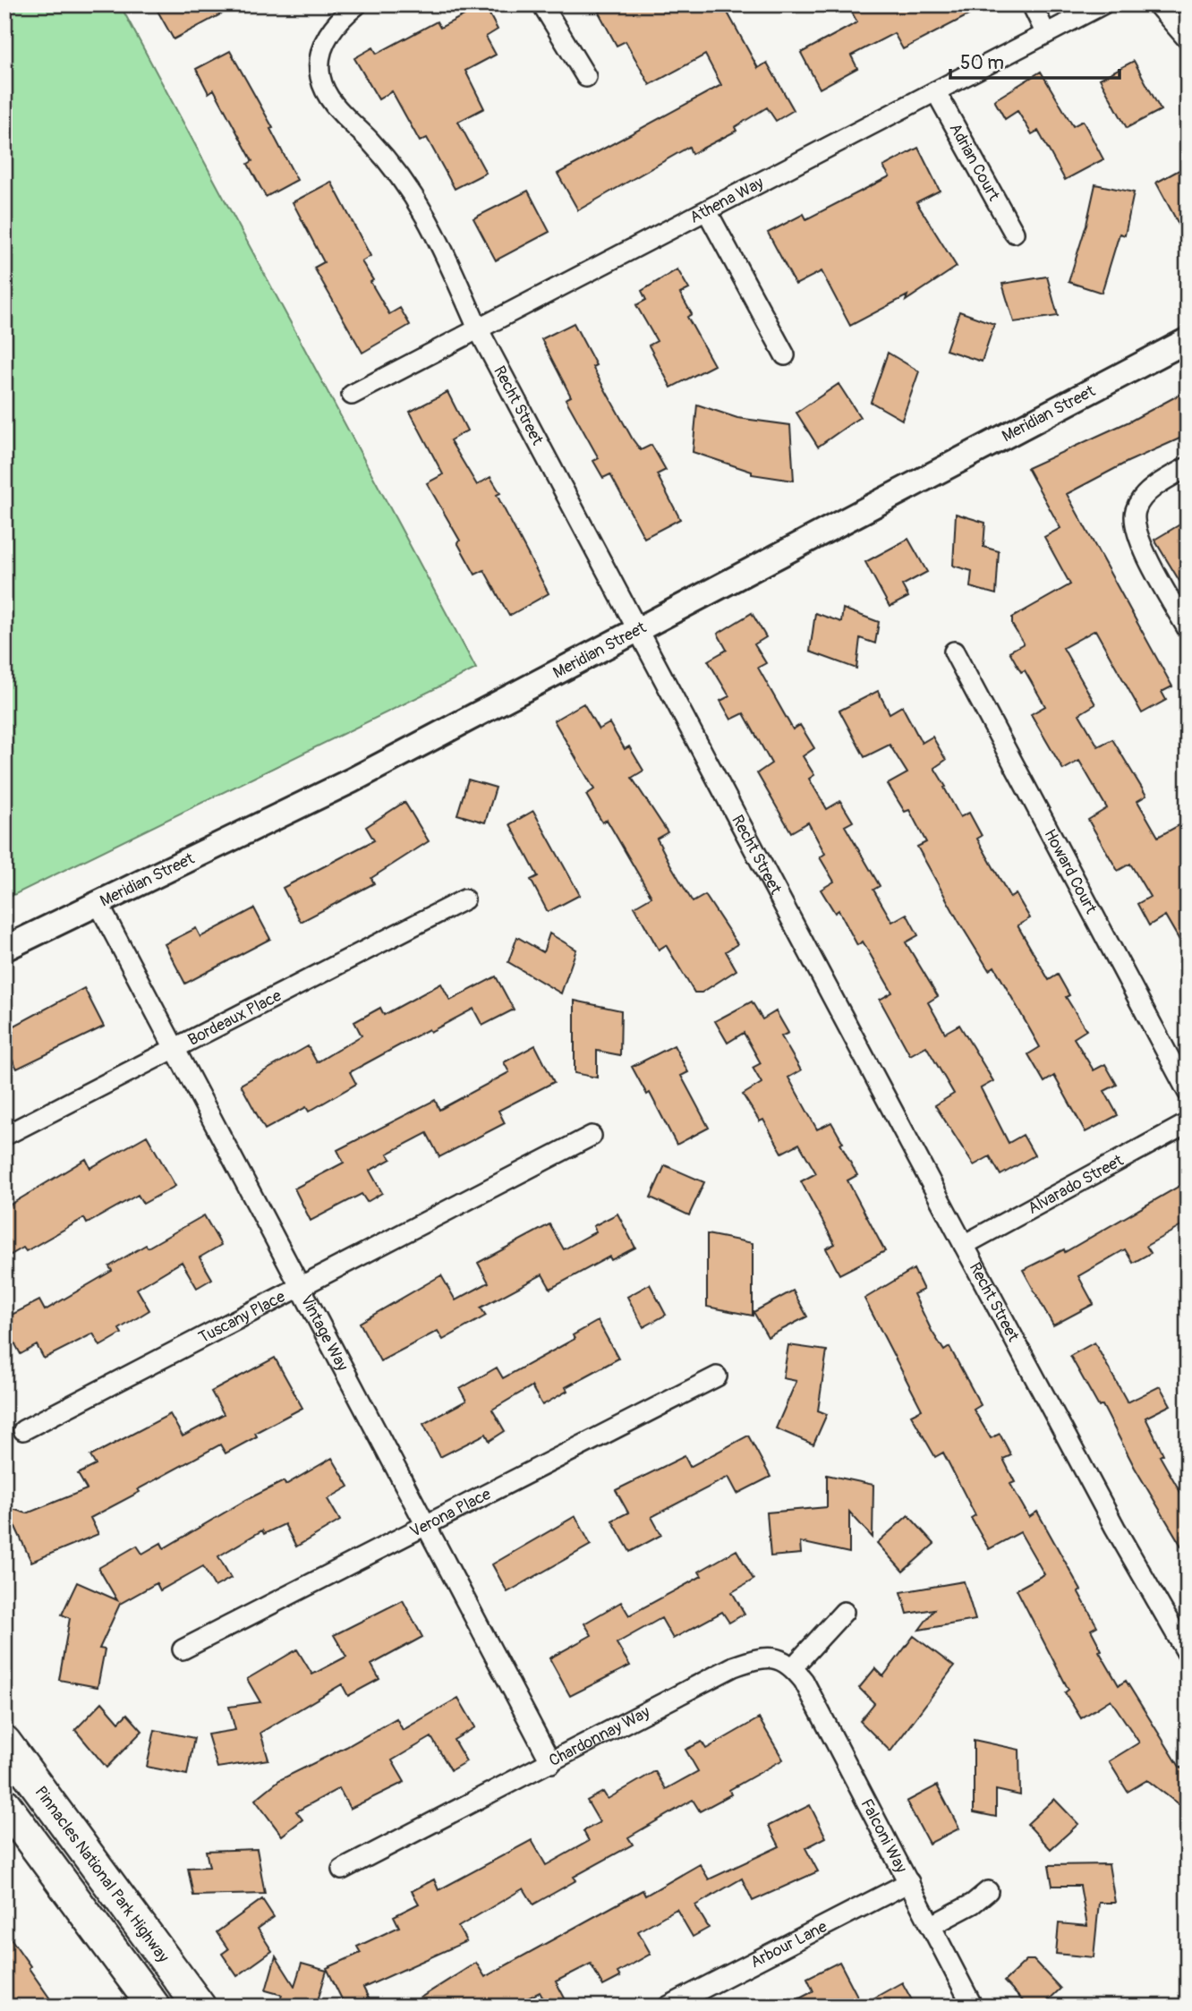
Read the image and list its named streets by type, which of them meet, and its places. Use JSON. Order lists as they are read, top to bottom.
{
  "streets": {
    "main road": ["Pinnacles National Park Highway"],
    "street": [
      "Adrian Court",
      "Athena Way",
      "Recht Street",
      "Meridian Street",
      "Howard Court",
      "Bordeaux Place",
      "Alvarado Street",
      "Tuscany Place",
      "Vintage Way",
      "Verona Place",
      "Chardonnay Way",
      "Falconi Way",
      "Arbour Lane"
    ]
  },
  "crossings": [
    ["Adrian Court", "Athena Way"],
    ["Athena Way", "Recht Street"],
    ["Recht Street", "Meridian Street"],
    ["Recht Street", "Alvarado Street"],
    ["Meridian Street", "Vintage Way"],
    ["Bordeaux Place", "Vintage Way"],
    ["Tuscany Place", "Vintage Way"],
    ["Vintage Way", "Verona Place"],
    ["Vintage Way", "Chardonnay Way"],
    ["Chardonnay Way", "Falconi Way"],
    ["Falconi Way", "Arbour Lane"]
  ],
  "scale_bar": "50 m"
}
